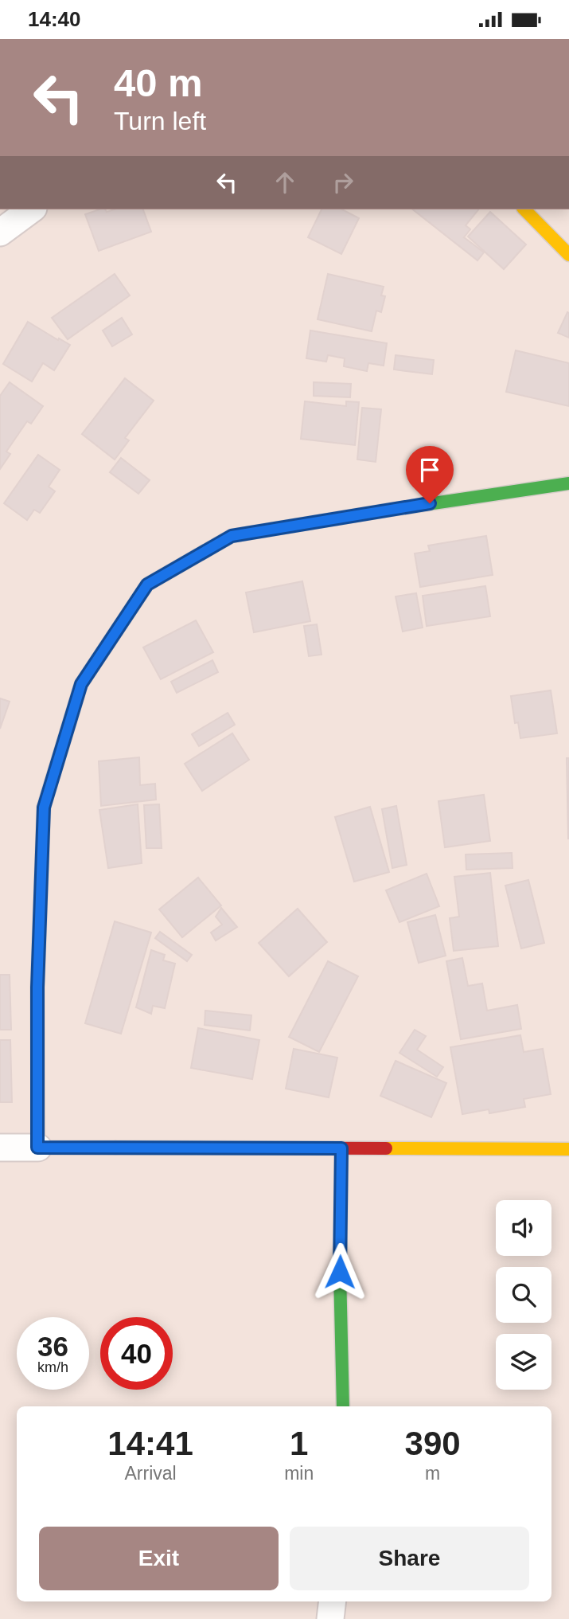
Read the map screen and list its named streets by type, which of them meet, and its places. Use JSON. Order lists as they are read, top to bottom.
{
  "page": {
    "status": "14:40",
    "turn": ["40 m", "Turn left"],
    "speed": "36 km/h",
    "limit": "40",
    "eta": [
      "14:41",
      "Arrival",
      "1",
      "min",
      "390",
      "m"
    ],
    "buttons": ["Exit", "Share"]
  }
}
